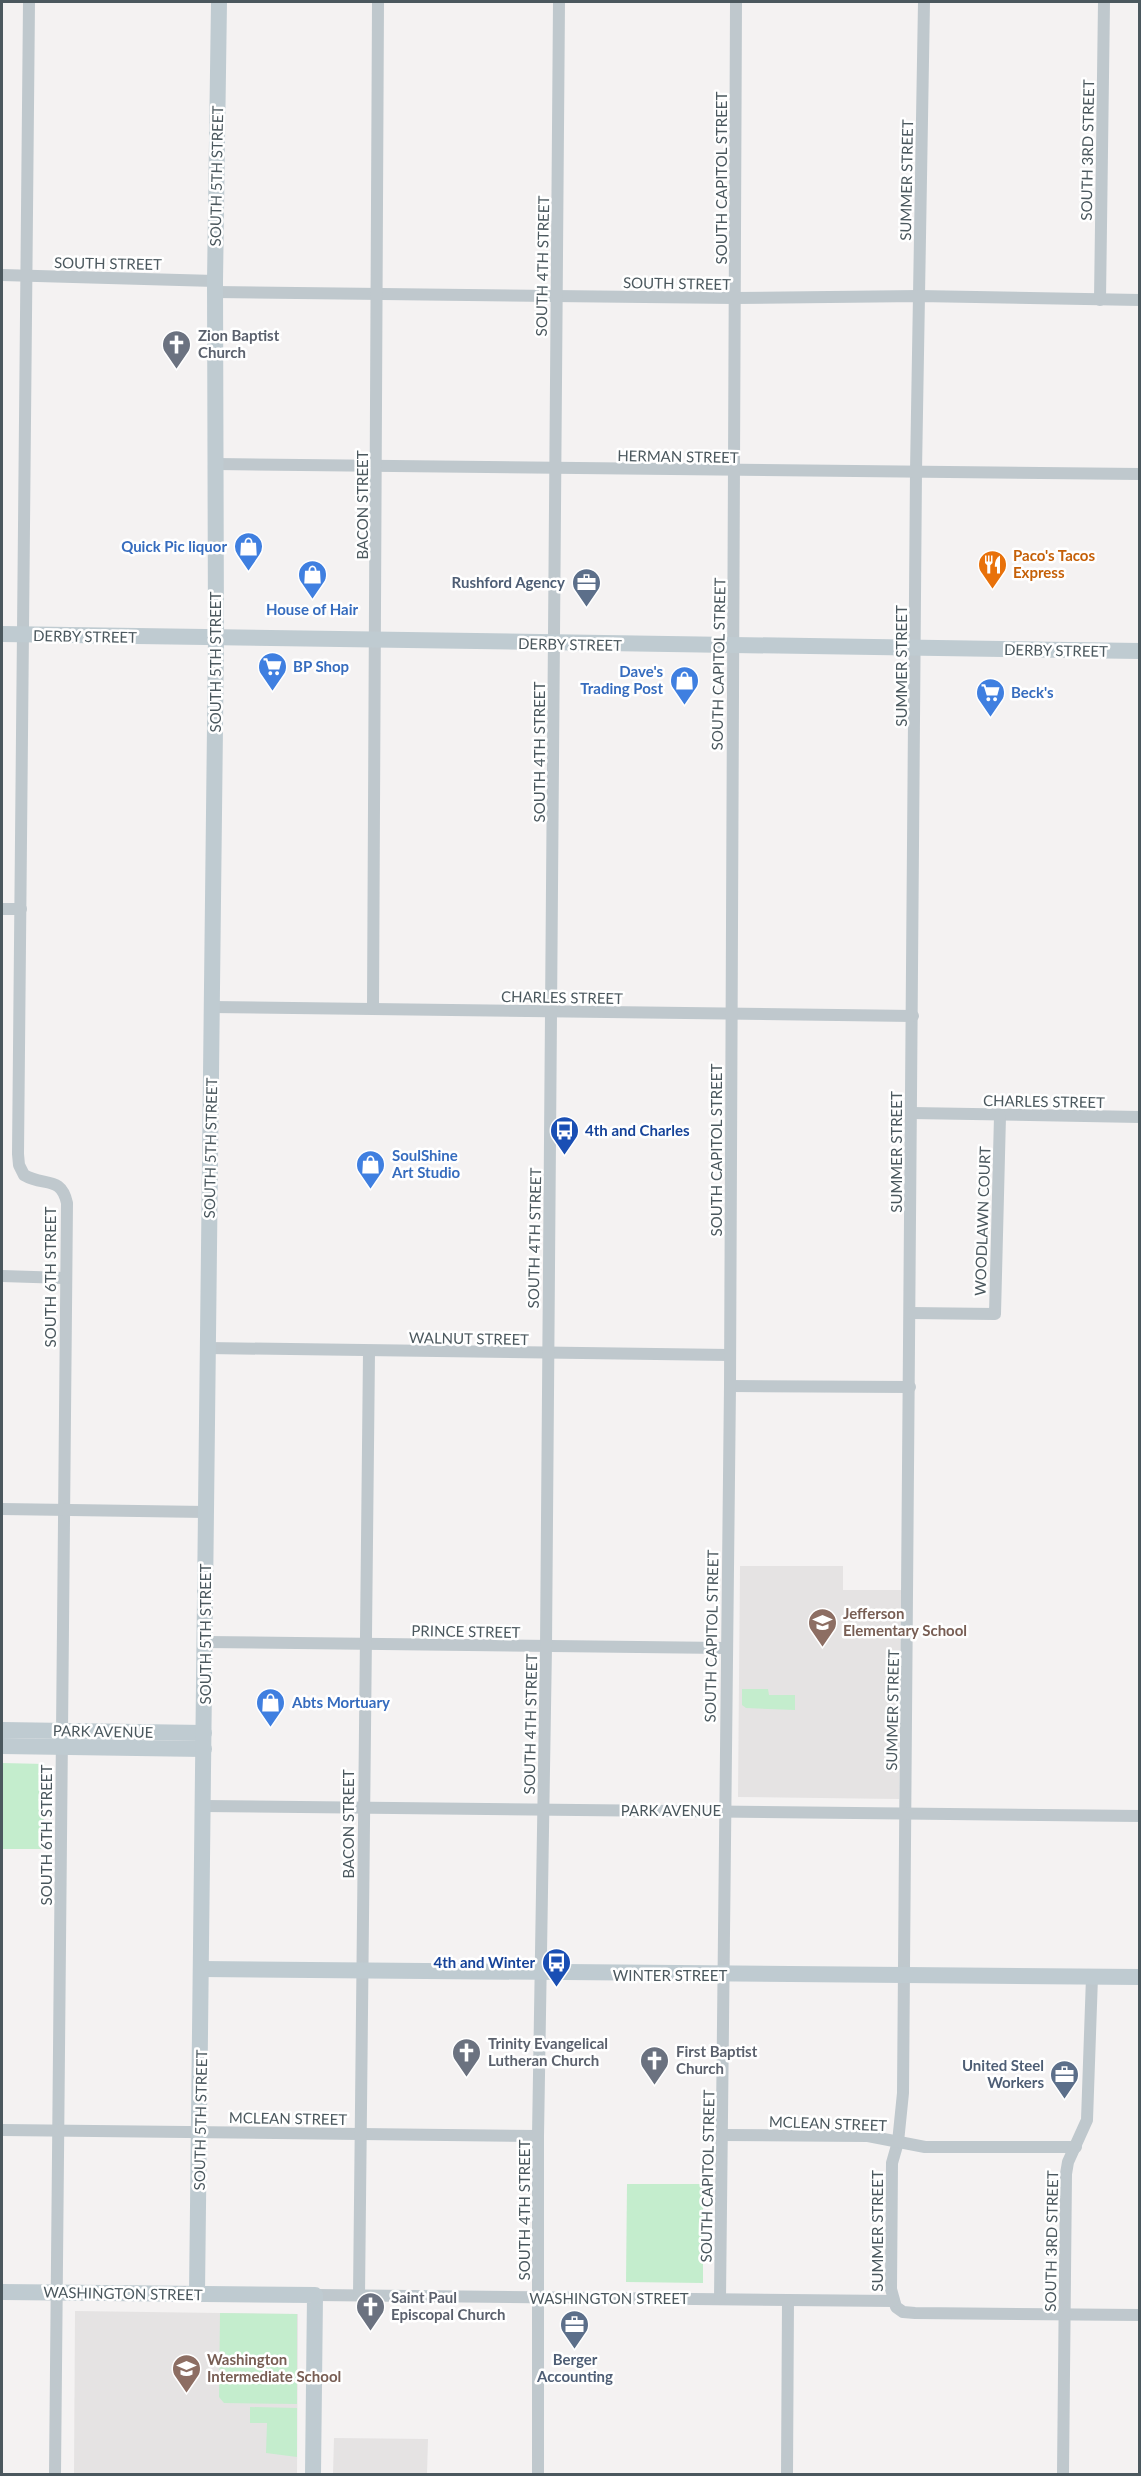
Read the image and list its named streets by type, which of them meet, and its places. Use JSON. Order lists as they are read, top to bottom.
{
  "streets": {
    "street": [
      "SOUTH 3RD STREET",
      "SOUTH 5TH STREET",
      "SOUTH CAPITOL STREET",
      "SUMMER STREET",
      "SOUTH STREET",
      "SOUTH 4TH STREET",
      "HERMAN STREET",
      "BACON STREET",
      "DERBY STREET",
      "CHARLES STREET",
      "WOODLAWN COURT",
      "SOUTH 6TH STREET",
      "WALNUT STREET",
      "PRINCE STREET",
      "PARK AVENUE",
      "WINTER STREET",
      "MCLEAN STREET",
      "WASHINGTON STREET"
    ]
  },
  "crossings": [
    ["SOUTH 3RD STREET", "SOUTH STREET"],
    ["SOUTH 3RD STREET", "WINTER STREET"],
    ["SOUTH 3RD STREET", "MCLEAN STREET"],
    ["SOUTH 3RD STREET", "WASHINGTON STREET"],
    ["SOUTH 5TH STREET", "SOUTH STREET"],
    ["SOUTH 5TH STREET", "HERMAN STREET"],
    ["SOUTH 5TH STREET", "DERBY STREET"],
    ["SOUTH 5TH STREET", "CHARLES STREET"],
    ["SOUTH 5TH STREET", "WALNUT STREET"],
    ["SOUTH 5TH STREET", "PRINCE STREET"],
    ["SOUTH 5TH STREET", "PARK AVENUE"],
    ["SOUTH 5TH STREET", "WINTER STREET"],
    ["SOUTH 5TH STREET", "MCLEAN STREET"],
    ["SOUTH 5TH STREET", "WASHINGTON STREET"],
    ["SOUTH CAPITOL STREET", "SOUTH STREET"],
    ["SOUTH CAPITOL STREET", "HERMAN STREET"],
    ["SOUTH CAPITOL STREET", "DERBY STREET"],
    ["SOUTH CAPITOL STREET", "CHARLES STREET"],
    ["SOUTH CAPITOL STREET", "WALNUT STREET"],
    ["SOUTH CAPITOL STREET", "PRINCE STREET"],
    ["SOUTH CAPITOL STREET", "PARK AVENUE"],
    ["SOUTH CAPITOL STREET", "WINTER STREET"],
    ["SOUTH CAPITOL STREET", "MCLEAN STREET"],
    ["SOUTH CAPITOL STREET", "WASHINGTON STREET"],
    ["SUMMER STREET", "SOUTH STREET"],
    ["SUMMER STREET", "HERMAN STREET"],
    ["SUMMER STREET", "DERBY STREET"],
    ["SUMMER STREET", "CHARLES STREET"],
    ["SUMMER STREET", "WOODLAWN COURT"],
    ["SUMMER STREET", "PARK AVENUE"],
    ["SUMMER STREET", "WINTER STREET"],
    ["SUMMER STREET", "MCLEAN STREET"],
    ["SUMMER STREET", "WASHINGTON STREET"],
    ["SOUTH STREET", "SOUTH 4TH STREET"],
    ["SOUTH STREET", "BACON STREET"],
    ["SOUTH STREET", "SOUTH 6TH STREET"],
    ["SOUTH 4TH STREET", "HERMAN STREET"],
    ["SOUTH 4TH STREET", "DERBY STREET"],
    ["SOUTH 4TH STREET", "CHARLES STREET"],
    ["SOUTH 4TH STREET", "WALNUT STREET"],
    ["SOUTH 4TH STREET", "PRINCE STREET"],
    ["SOUTH 4TH STREET", "PARK AVENUE"],
    ["SOUTH 4TH STREET", "WINTER STREET"],
    ["SOUTH 4TH STREET", "MCLEAN STREET"],
    ["SOUTH 4TH STREET", "WASHINGTON STREET"],
    ["HERMAN STREET", "BACON STREET"],
    ["BACON STREET", "DERBY STREET"],
    ["BACON STREET", "CHARLES STREET"],
    ["BACON STREET", "WALNUT STREET"],
    ["BACON STREET", "PRINCE STREET"],
    ["BACON STREET", "PARK AVENUE"],
    ["BACON STREET", "WINTER STREET"],
    ["BACON STREET", "MCLEAN STREET"],
    ["BACON STREET", "WASHINGTON STREET"],
    ["DERBY STREET", "SOUTH 6TH STREET"],
    ["CHARLES STREET", "WOODLAWN COURT"],
    ["SOUTH 6TH STREET", "PARK AVENUE"],
    ["SOUTH 6TH STREET", "MCLEAN STREET"],
    ["SOUTH 6TH STREET", "WASHINGTON STREET"]
  ],
  "places": {
    "church": [
      "Zion Baptist Church",
      "Trinity Evangelical Lutheran Church",
      "First Baptist Church",
      "Saint Paul Episcopal Church"
    ],
    "shop": [
      "Quick Pic liquor",
      "House of Hair",
      "Dave's Trading Post",
      "SoulShine Art Studio",
      "Abts Mortuary"
    ],
    "restaurant": ["Paco's Tacos Express"],
    "office": ["Rushford Agency", "United Steel Workers", "Berger Accounting"],
    "supermarket": ["BP Shop", "Beck's"],
    "bus stop": ["4th and Charles", "4th and Winter"],
    "school or university": ["Jefferson Elementary School", "Washington Intermediate School"]
  }
}
